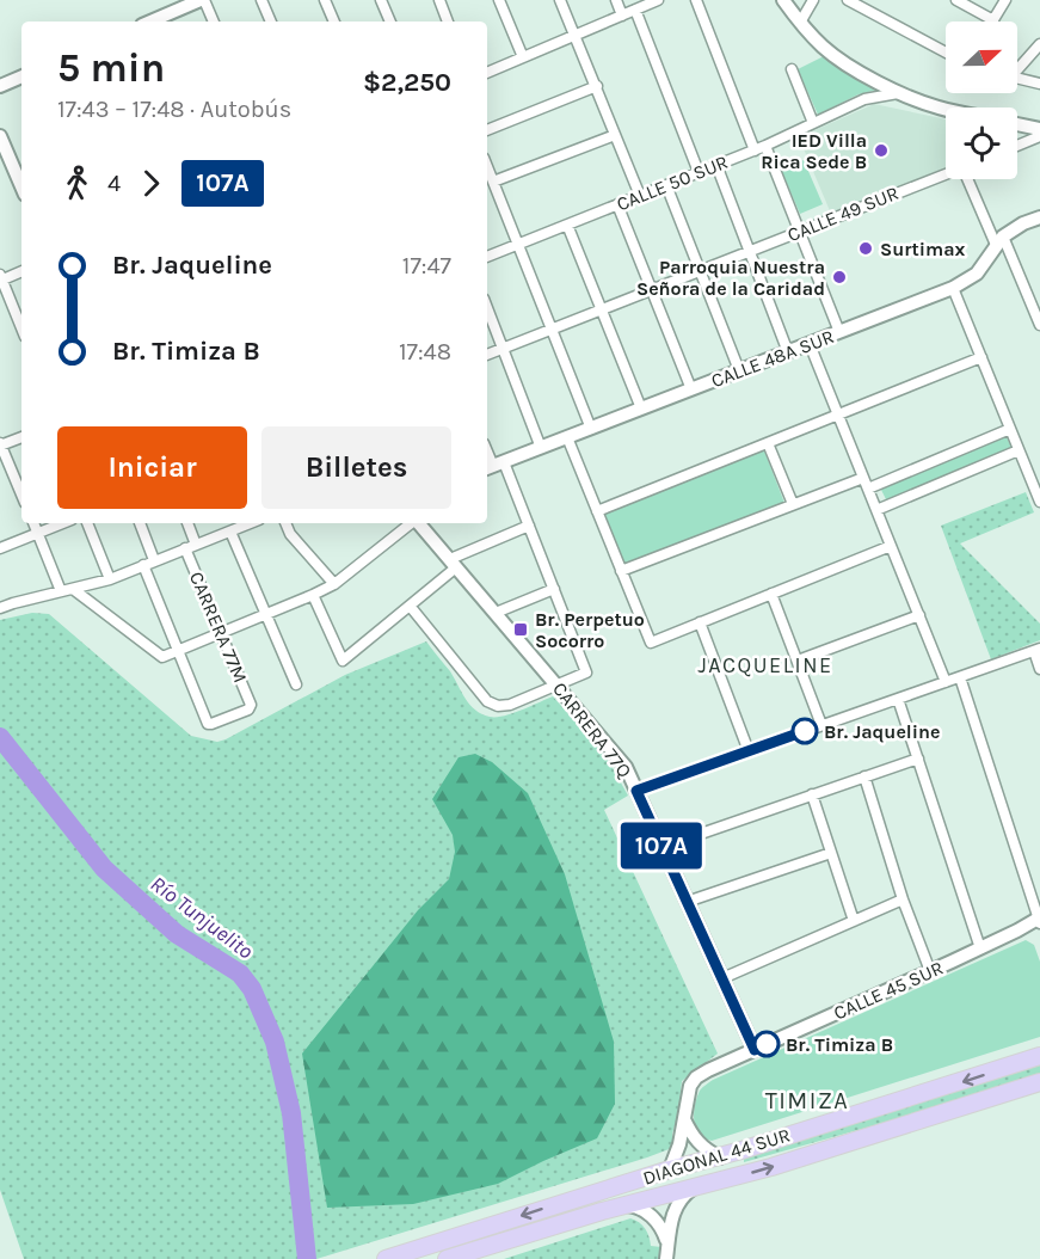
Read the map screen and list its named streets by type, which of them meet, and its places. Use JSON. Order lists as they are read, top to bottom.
{
  "streets": {
    "main road": ["DIAGONAL 44 SUR"],
    "street": [
      "CALLE 50 SUR",
      "CALLE 49 SUR",
      "CALLE 48A SUR",
      "CARRERA 77M",
      "CARRERA 77Q",
      "CALLE 45 SUR"
    ]
  },
  "crossings": [
    ["CARRERA 77Q", "CALLE 45 SUR"]
  ],
  "districts": ["JACQUELINE", "TIMIZA"],
  "water": ["Río Tunjuelito"],
  "places": {
    "other": [
      "IED Villa Rica Sede B",
      "Surtimax",
      "Parroquia Nuestra Señora de la Caridad",
      "Br. Jaqueline",
      "Br. Timiza B"
    ],
    "transit": ["Br. Perpetuo Socorro"]
  },
  "lines": ["bus line 107A"],
  "north": "right",
  "page": {
    "on_map": "107A",
    "heading": ["5 min", "17:43 – 17:48 · Autobús", "$2,250"],
    "legs": ["4", "107A"],
    "list": [
      {
        "name": "Br. Jaqueline",
        "value": "17:47"
      },
      {
        "name": "Br. Timiza B",
        "value": "17:48"
      }
    ],
    "buttons": ["Iniciar", "Billetes"]
  }
}
